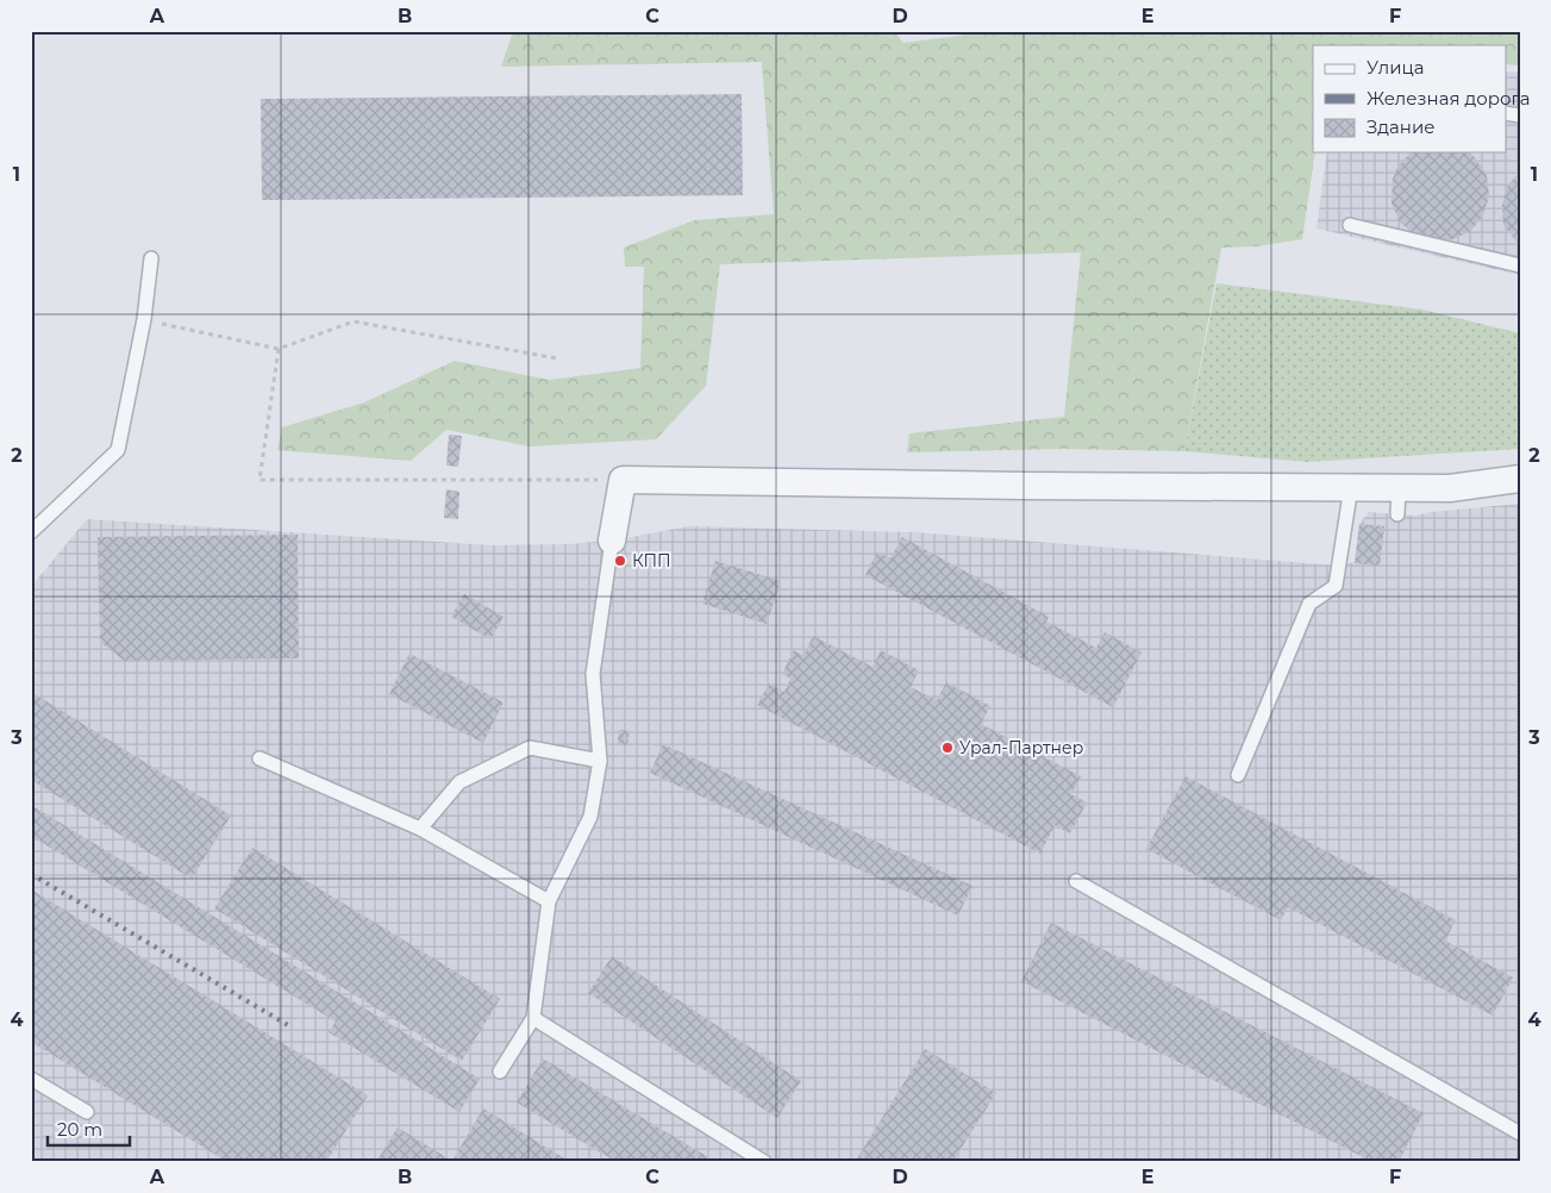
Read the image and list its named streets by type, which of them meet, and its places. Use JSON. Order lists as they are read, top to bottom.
{
  "places": ["КПП", "Урал-Партнер"],
  "legend": ["Улица", "Железная дорога", "Здание"],
  "scale_bar": "20 m",
  "grid": {
    "columns": [
      "A",
      "B",
      "C",
      "D",
      "E",
      "F"
    ],
    "rows": [
      "1",
      "2",
      "3",
      "4"
    ]
  }
}
